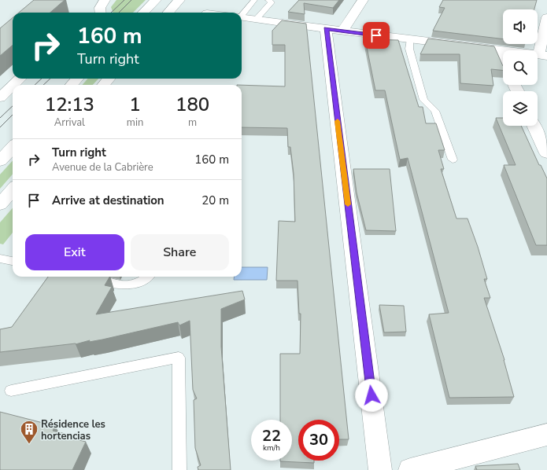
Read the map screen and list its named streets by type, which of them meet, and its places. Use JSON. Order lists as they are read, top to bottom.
{
  "places": {
    "building": ["Résidence les hortencias"]
  },
  "page": {
    "turn": ["160 m", "Turn right"],
    "eta": [
      "12:13",
      "Arrival",
      "1",
      "min",
      "180",
      "m"
    ],
    "list": [
      {
        "name": "Turn right",
        "note": "Avenue de la Cabrière",
        "value": "160 m"
      },
      {
        "name": "Arrive at destination",
        "value": "20 m"
      }
    ],
    "buttons": ["Exit", "Share"],
    "speed": "22 km/h",
    "limit": "30"
  }
}
